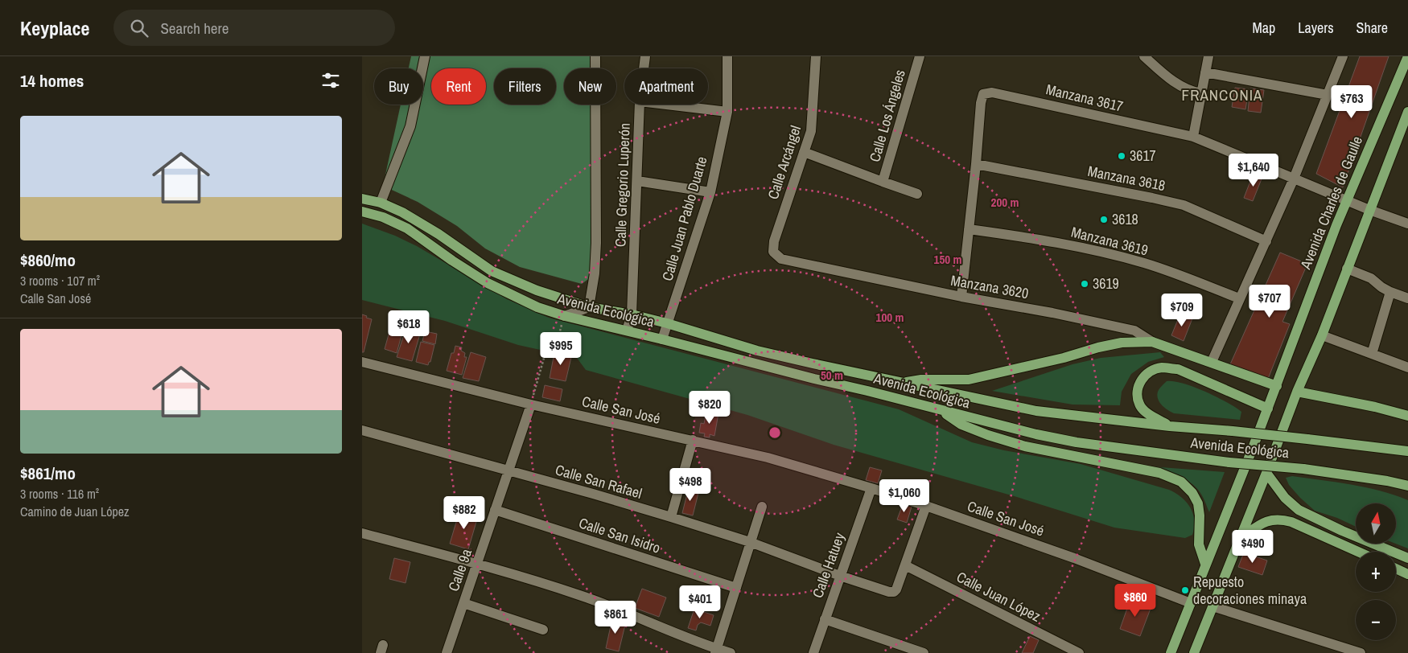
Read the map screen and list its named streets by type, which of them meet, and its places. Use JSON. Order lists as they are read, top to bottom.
{
  "streets": {
    "main road": ["Avenida Charles de Gaulle", "Avenida Ecológica"],
    "street": [
      "Manzana 3617",
      "Calle Los Ángeles",
      "Calle Arcángel",
      "Manzana 3618",
      "Calle Gregorio Luperón",
      "Calle Juan Pablo Duarte",
      "Manzana 3619",
      "Manzana 3620",
      "Calle San José",
      "Calle San Rafael",
      "Calle San Isidro",
      "Calle Hatuey",
      "Calle 9a",
      "Calle Juan López"
    ]
  },
  "crossings": [
    ["Manzana 3617", "Manzana 3618"],
    ["Manzana 3617", "Avenida Charles de Gaulle"],
    ["Manzana 3617", "Manzana 3619"],
    ["Manzana 3617", "Manzana 3620"],
    ["Calle Arcángel", "Manzana 3620"],
    ["Calle Gregorio Luperón", "Avenida Ecológica"],
    ["Avenida Charles de Gaulle", "Calle San José"],
    ["Calle Juan Pablo Duarte", "Avenida Ecológica"],
    ["Calle San José", "Calle Hatuey"],
    ["Calle San José", "Calle 9a"],
    ["Calle San Rafael", "Calle Hatuey"],
    ["Calle San Rafael", "Calle 9a"],
    ["Calle San Rafael", "Calle Juan López"],
    ["Calle San Isidro", "Calle 9a"]
  ],
  "districts": ["FRANCONIA"],
  "places": [
    "3617",
    "3618",
    "3619",
    "Repuesto decoraciones minaya"
  ],
  "north": "top",
  "page": {
    "header": "Keyplace",
    "search": "Search here",
    "nav": ["Map", "Layers", "Share"],
    "heading": "14 homes",
    "chip": [
      "Buy",
      "Rent",
      "Filters",
      "New",
      "Apartment"
    ],
    "price": [
      "$763",
      "$1,640",
      "$707",
      "$709",
      "$618",
      "$995",
      "$820",
      "$498",
      "$1,060",
      "$882",
      "$490",
      "$860",
      "$401",
      "$861"
    ],
    "list": [
      {
        "name": "$860/mo",
        "note": "3 rooms · 107 m² · Calle San José"
      },
      {
        "name": "$861/mo",
        "note": "3 rooms · 116 m² · Camino de Juan López"
      }
    ],
    "map_buttons": ["+", "−"]
  },
  "rings": [
    "200 m",
    "150 m",
    "100 m",
    "50 m"
  ]
}
